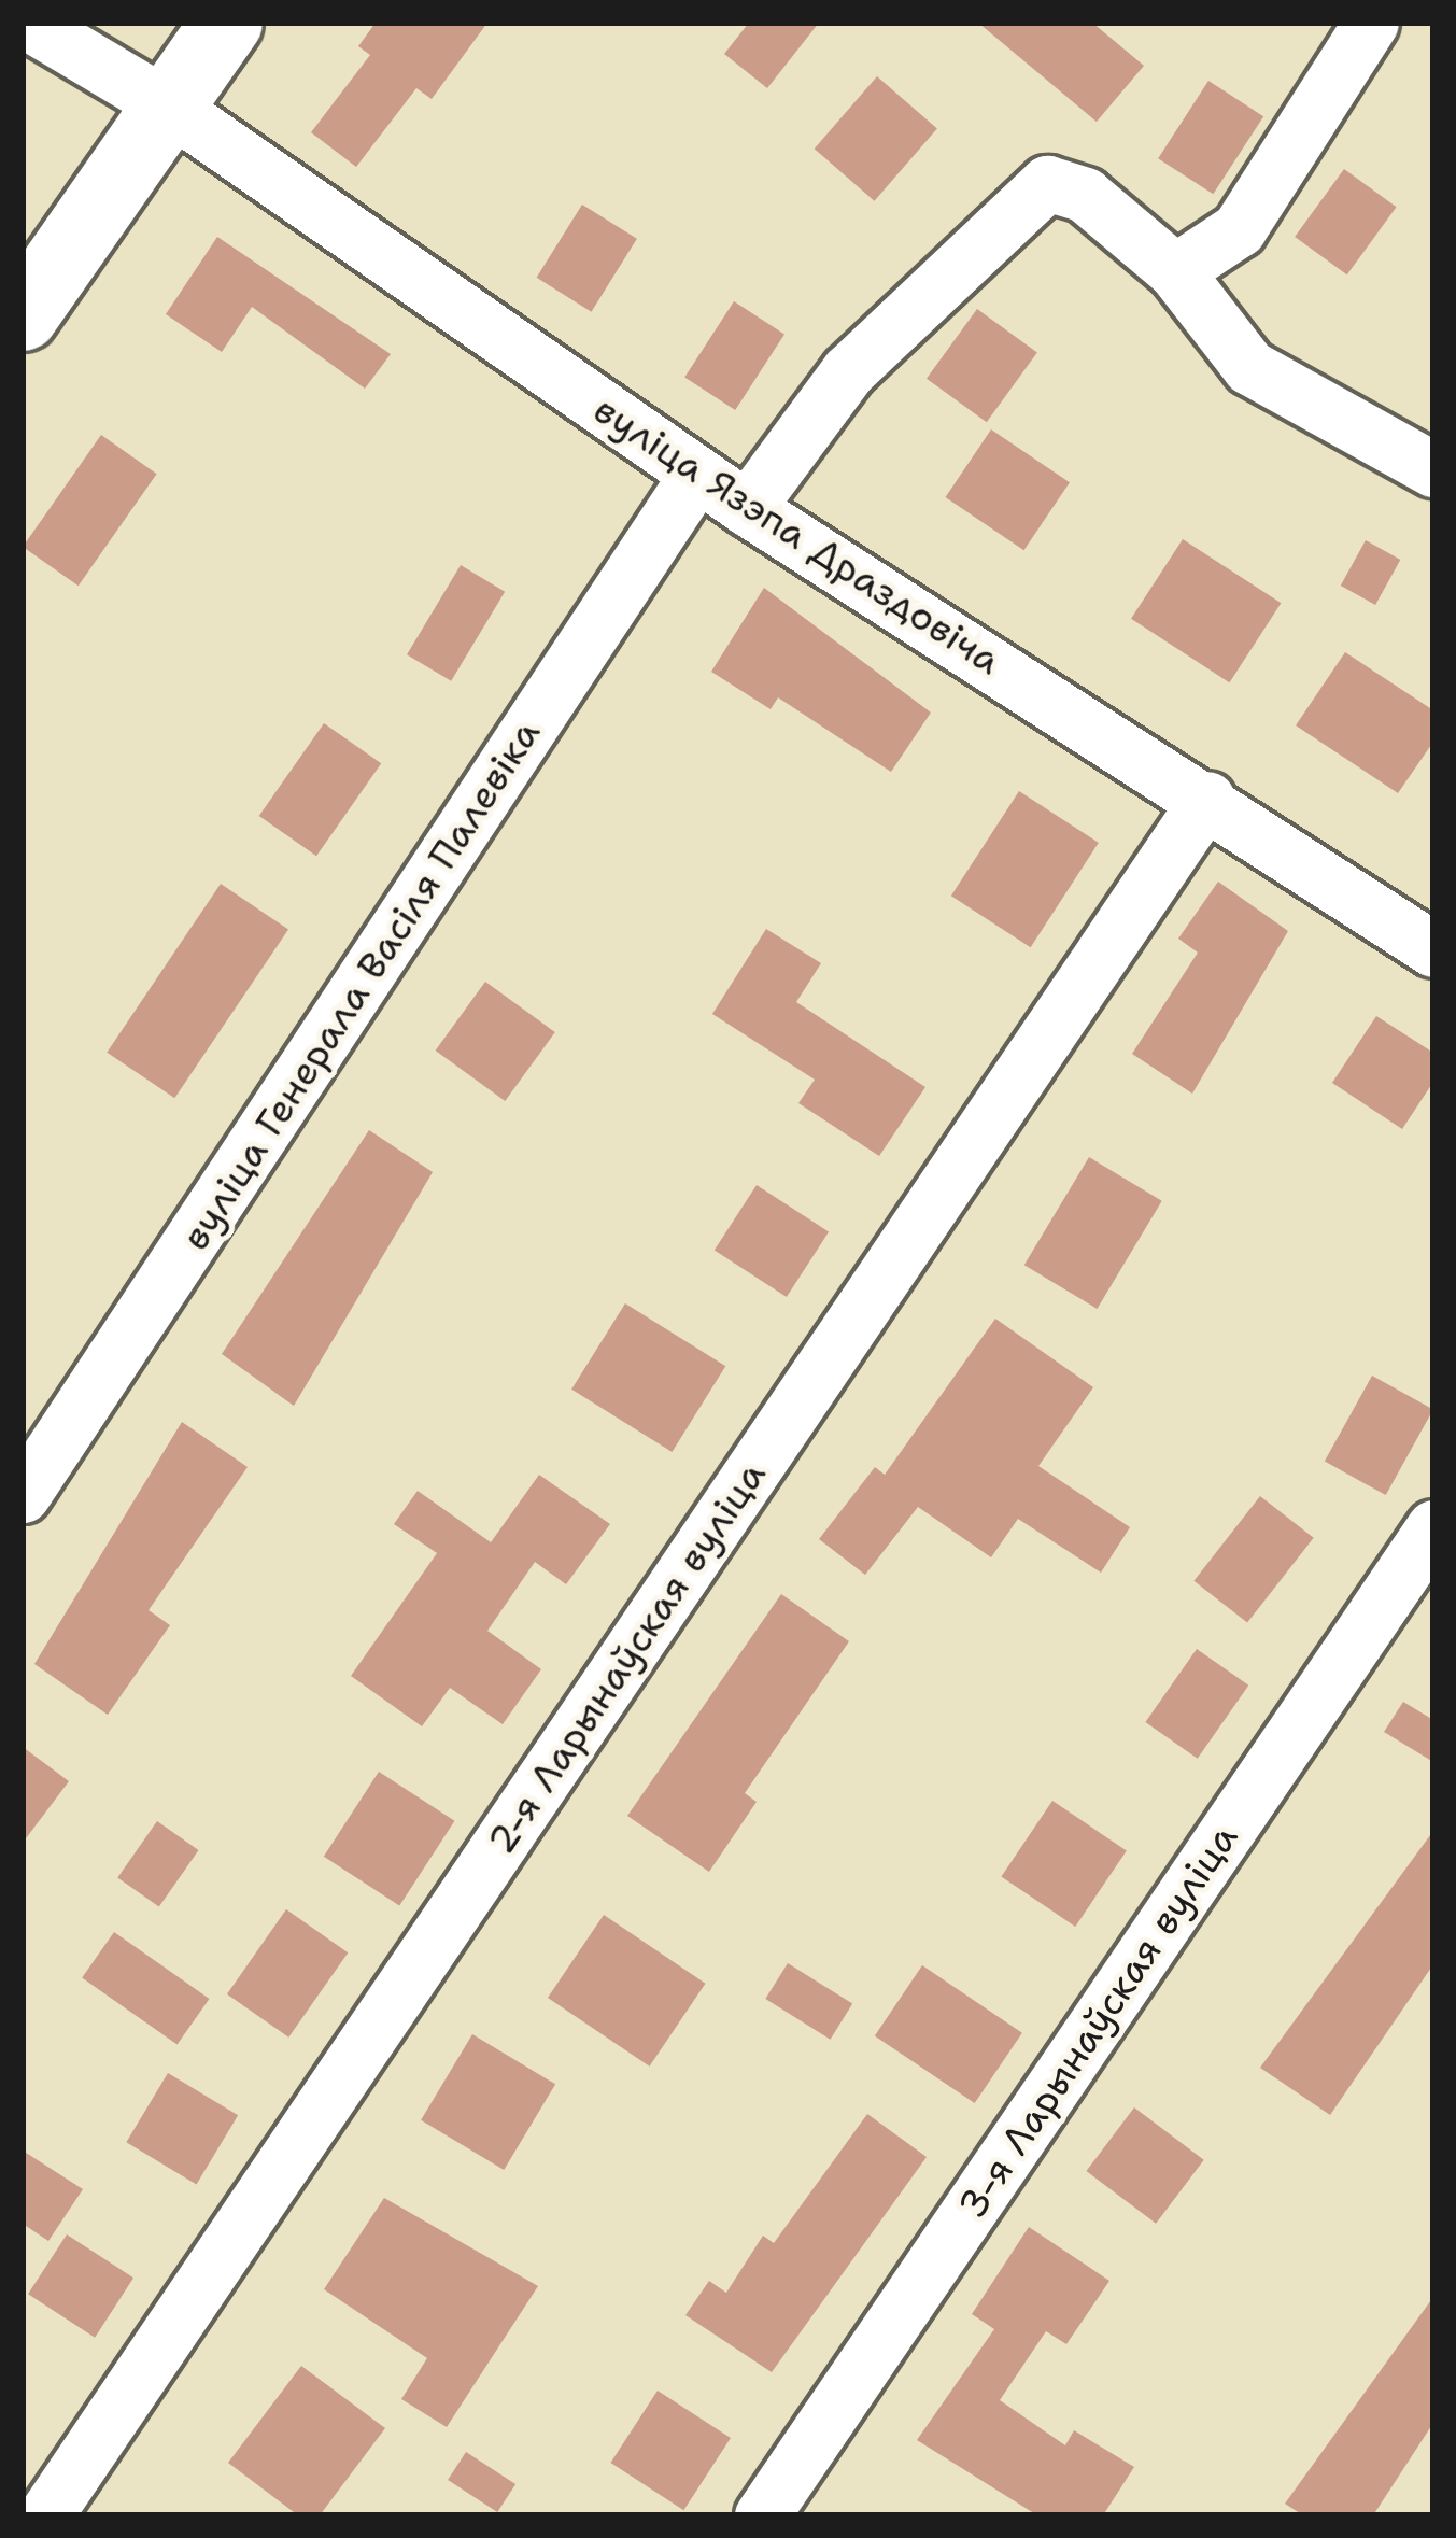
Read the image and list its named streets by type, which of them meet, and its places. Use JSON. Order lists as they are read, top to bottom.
{
  "streets": {
    "street": [
      "вуліца Язэпа Драздовіча",
      "вуліца Генерала Васіля Палевіка",
      "2-я Ларынаўская вуліца",
      "3-я Ларынаўская вуліца"
    ]
  },
  "crossings": [
    ["вуліца Язэпа Драздовіча", "вуліца Генерала Васіля Палевіка"],
    ["вуліца Язэпа Драздовіча", "2-я Ларынаўская вуліца"]
  ]
}
